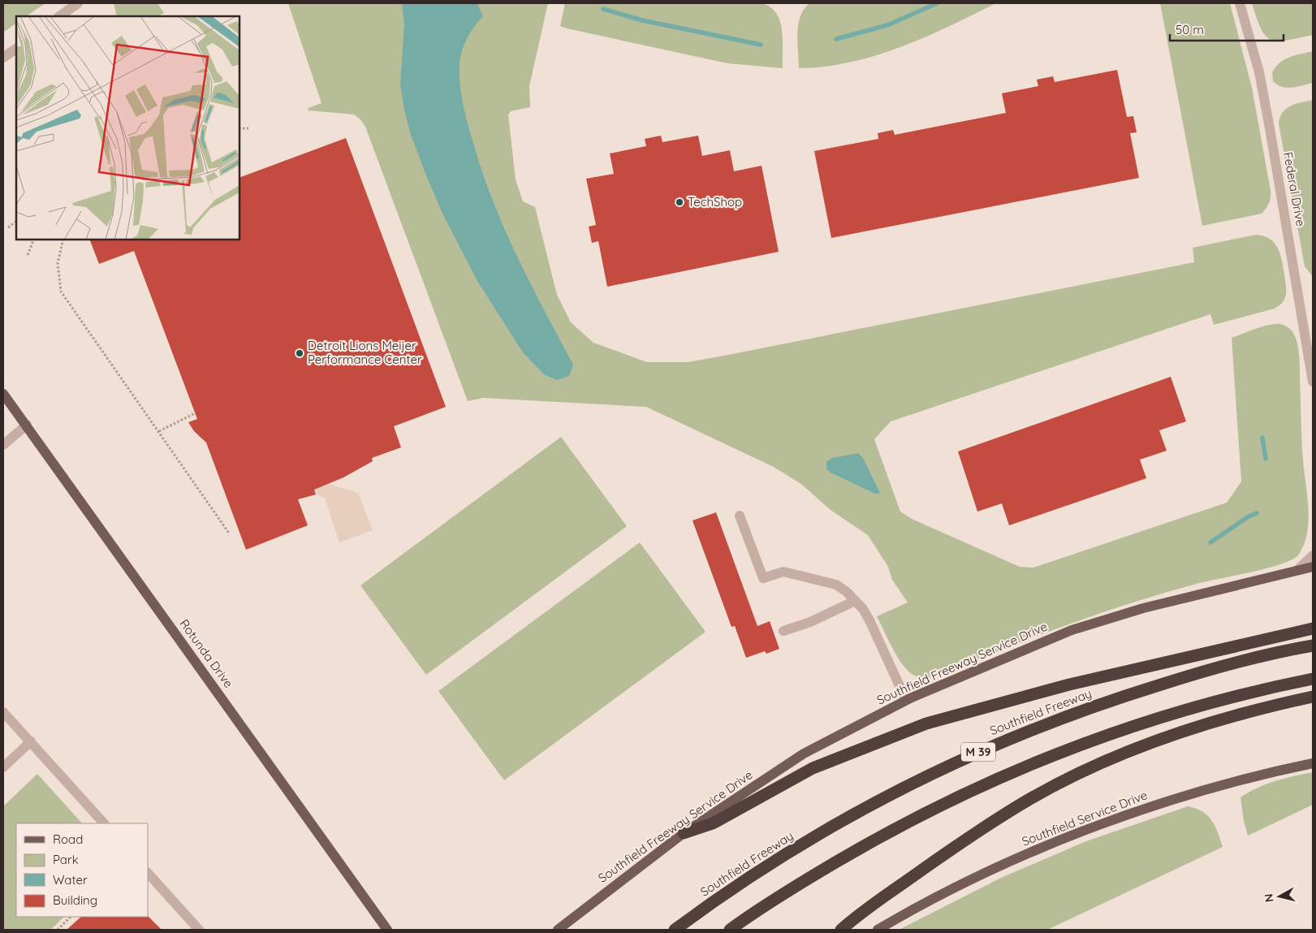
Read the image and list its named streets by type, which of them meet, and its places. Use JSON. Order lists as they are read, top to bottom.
{
  "streets": {
    "highway": ["Southfield Freeway", "M 39"],
    "main road": ["Rotunda Drive", "Southfield Freeway Service Drive", "Southfield Service Drive"],
    "street": ["Federal Drive"]
  },
  "places": ["TechShop", "Detroit Lions Meijer Performance Center"],
  "legend": [
    "Road",
    "Park",
    "Water",
    "Building"
  ],
  "scale_bar": "50 m",
  "north": "left"
}
